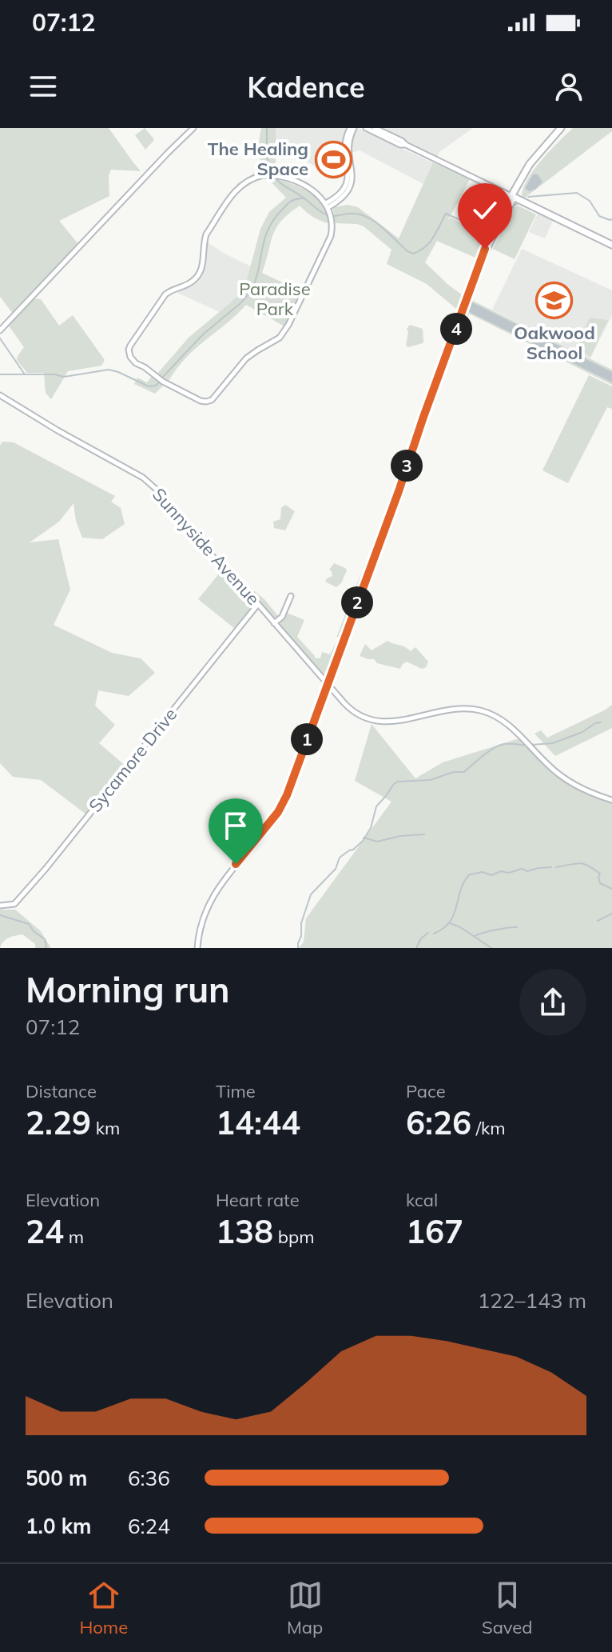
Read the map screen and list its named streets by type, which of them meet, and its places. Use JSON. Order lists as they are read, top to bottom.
{
  "streets": {
    "street": ["Sunnyside Avenue", "Sycamore Drive"]
  },
  "crossings": [
    ["Sunnyside Avenue", "Sycamore Drive"]
  ],
  "parks": ["Paradise Park"],
  "places": {
    "sports": ["The Healing Space"],
    "school or university": ["Oakwood School"]
  },
  "page": {
    "status": "07:12",
    "header": "Kadence",
    "pins": [
      "4",
      "3",
      "2",
      "1"
    ],
    "heading": ["Morning run", "07:12"],
    "stats": [
      ["Distance", "2.29 km"],
      ["Time", "14:44"],
      ["Pace", "6:26 /km"],
      ["Elevation", "24 m"],
      ["Heart rate", "138 bpm"],
      ["kcal", "167"]
    ],
    "chart": ["Elevation", "122–143 m"],
    "list": [
      {
        "name": "500 m",
        "note": "6:36"
      },
      {
        "name": "1.0 km",
        "note": "6:24"
      }
    ],
    "tabs": ["Home", "Map", "Saved"]
  }
}
